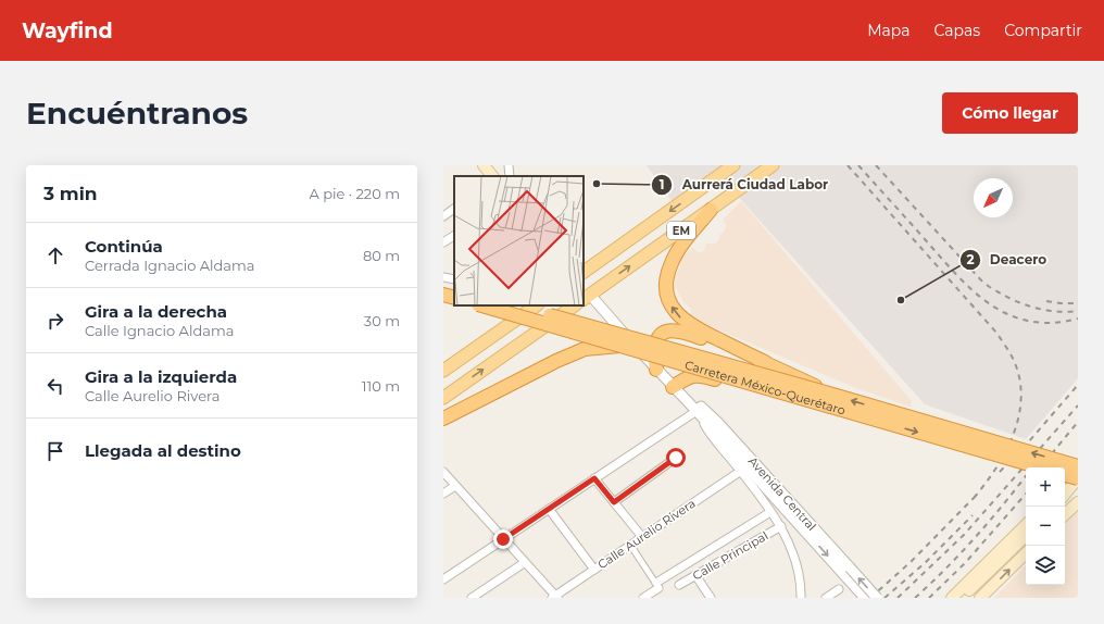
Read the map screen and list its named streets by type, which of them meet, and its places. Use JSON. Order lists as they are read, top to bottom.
{
  "streets": {
    "highway": ["Carretera México-Querétaro"],
    "main road": ["EM"],
    "street": ["Avenida Central", "Calle Aurelio Rivera", "Calle Principal"]
  },
  "crossings": [
    ["EM", "Avenida Central"]
  ],
  "places": ["Aurrerá Ciudad Labor", "Deacero"],
  "north": "bottom left",
  "page": {
    "header": "Wayfind",
    "nav": ["Mapa", "Capas", "Compartir"],
    "buttons": "Cómo llegar",
    "title": "Encuéntranos",
    "heading": ["3 min", "A pie · 220 m"],
    "list": [
      ["Continúa", "Cerrada Ignacio Aldama", "80 m"],
      ["Gira a la derecha", "Calle Ignacio Aldama", "30 m"],
      ["Gira a la izquierda", "Calle Aurelio Rivera", "110 m"],
      "Llegada al destino"
    ],
    "map_buttons": ["+", "−"]
  }
}
